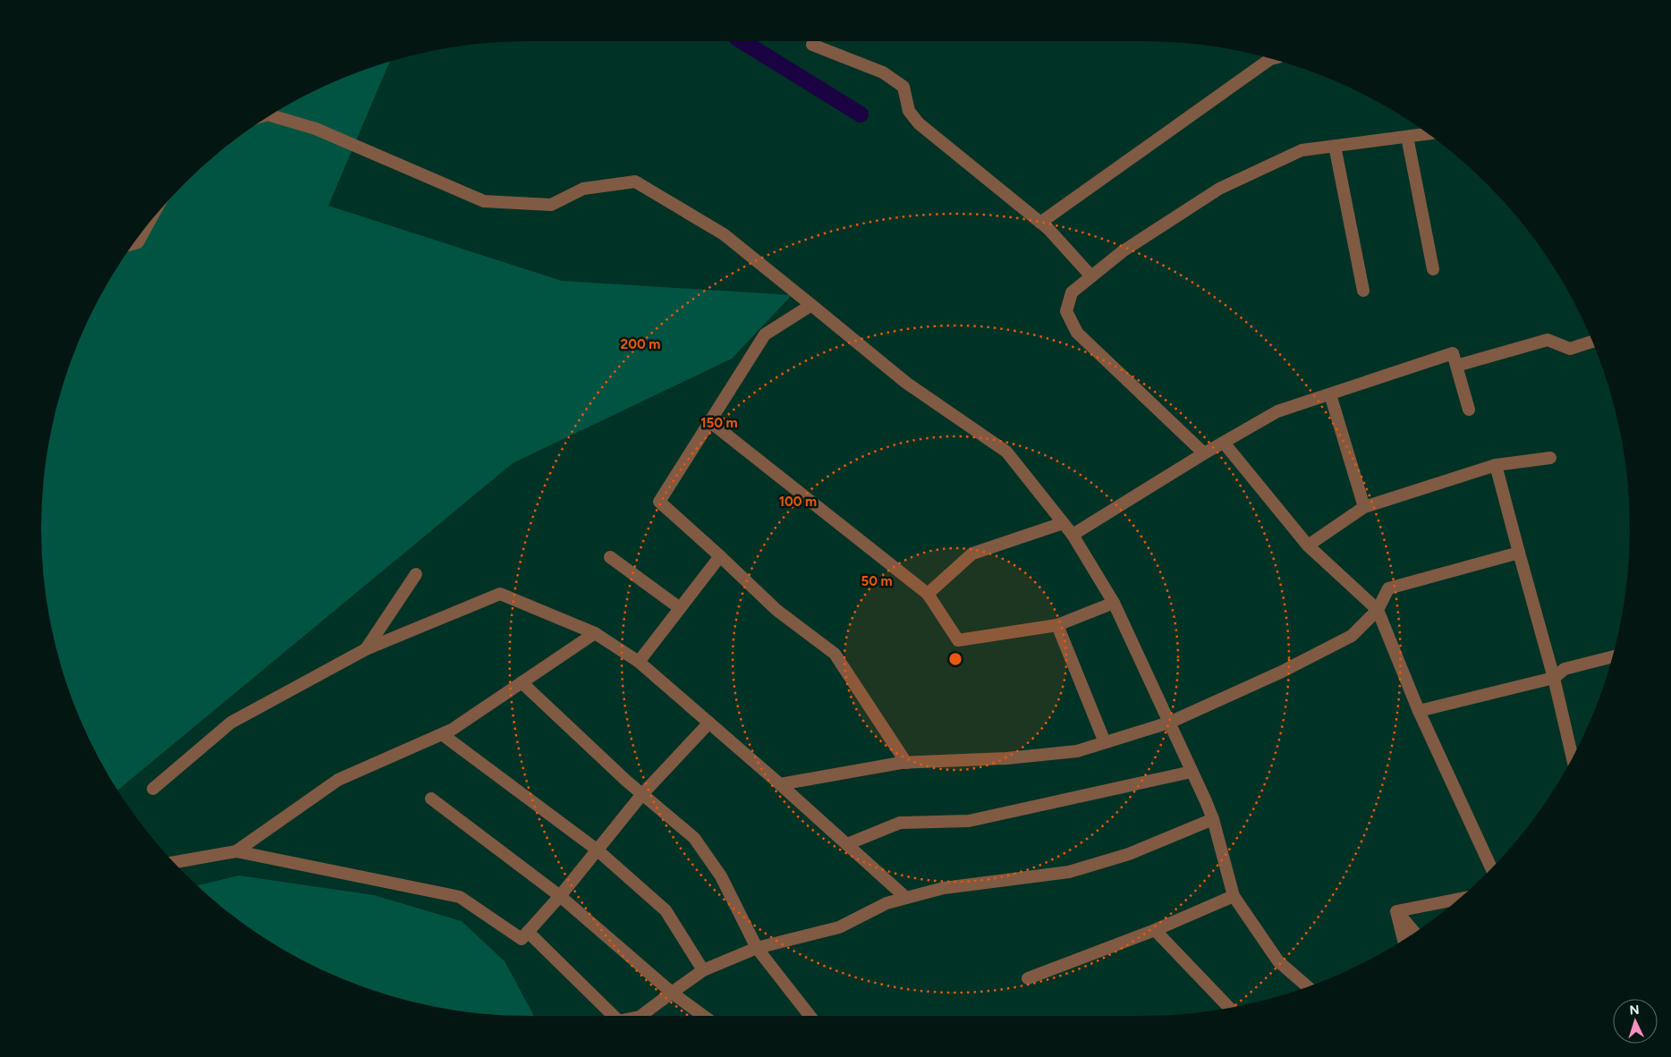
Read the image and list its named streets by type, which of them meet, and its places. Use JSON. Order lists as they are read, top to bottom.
{
  "north": "top",
  "rings": [
    "200 m",
    "150 m",
    "100 m",
    "50 m"
  ]
}
